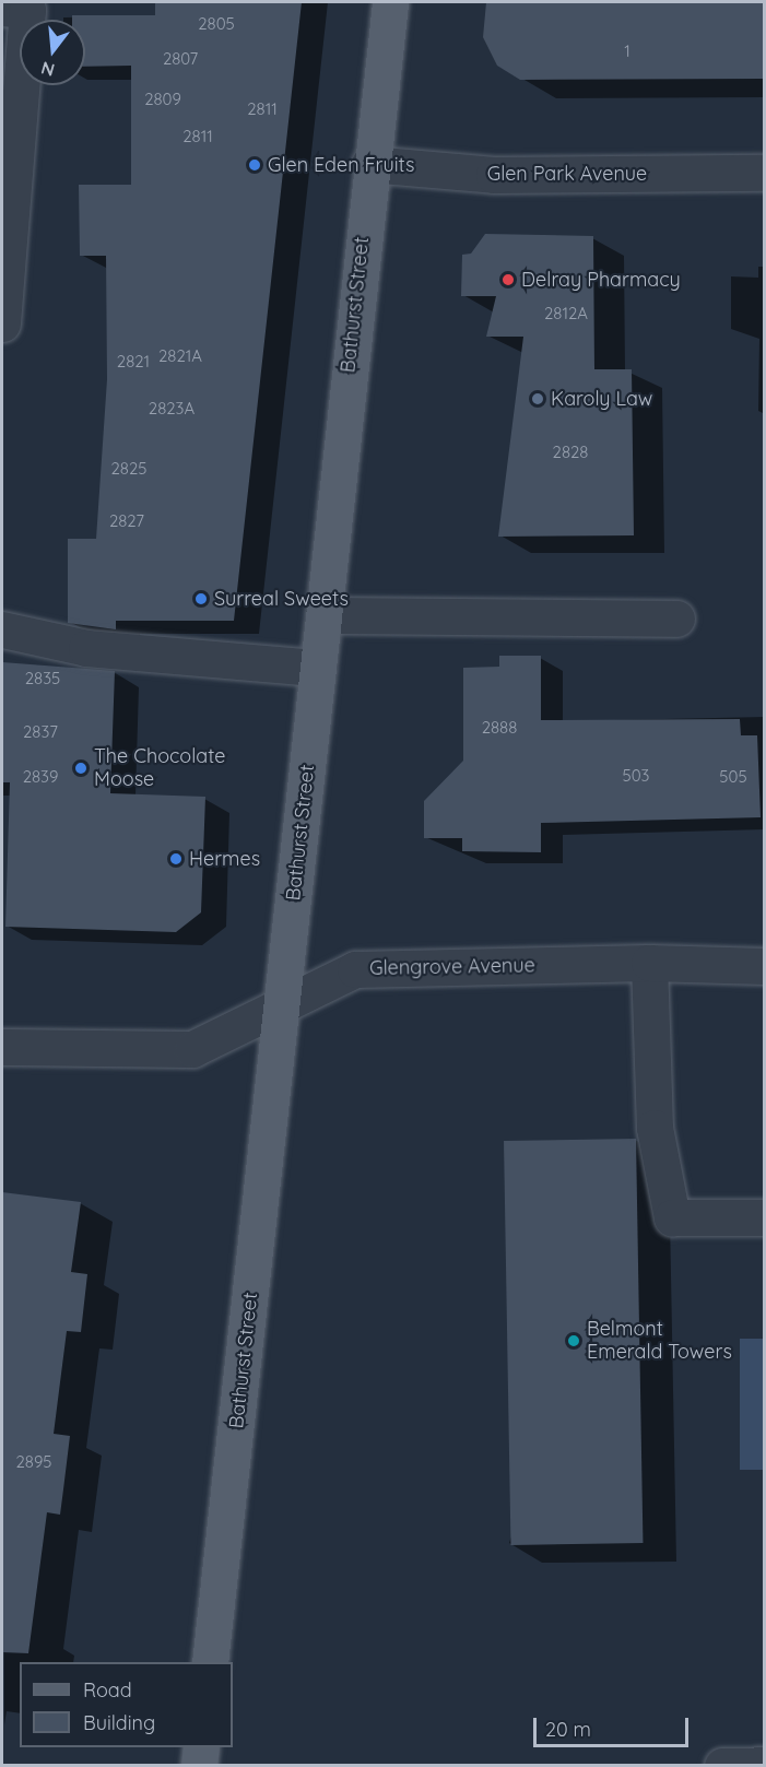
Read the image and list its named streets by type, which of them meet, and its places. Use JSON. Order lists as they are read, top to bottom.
{
  "streets": {
    "main road": ["Bathurst Street"],
    "street": ["Glen Park Avenue", "Glengrove Avenue"]
  },
  "crossings": [
    ["Glen Park Avenue", "Bathurst Street"],
    ["Bathurst Street", "Glengrove Avenue"]
  ],
  "places": [
    "Glen Eden Fruits",
    "Delray Pharmacy",
    "Karoly Law",
    "Surreal Sweets",
    "The Chocolate Moose",
    "Hermes",
    "Belmont Emerald Towers"
  ],
  "house_numbers": [
    "2805",
    "1",
    "2807",
    "2809",
    "2811",
    "2811",
    "2812A",
    "2821A",
    "2821",
    "2823A",
    "2828",
    "2825",
    "2827",
    "2835",
    "2888",
    "2837",
    "503",
    "2839",
    "505",
    "2895"
  ],
  "legend": ["Road", "Building"],
  "scale_bar": "20 m",
  "north": "bottom"
}
